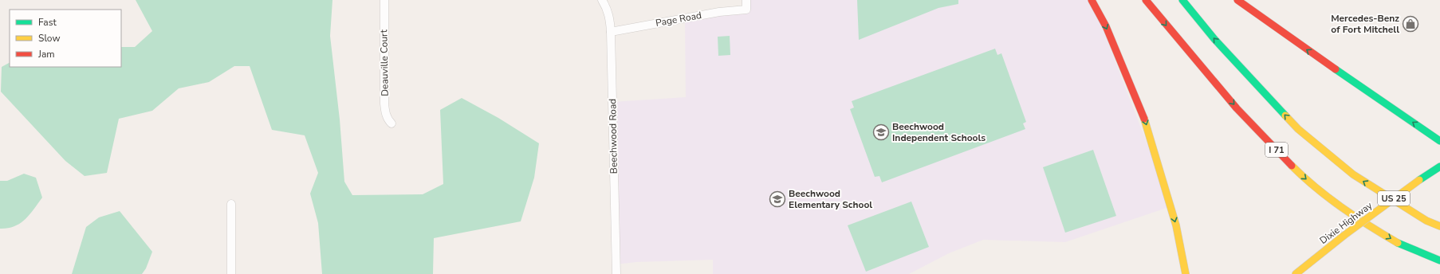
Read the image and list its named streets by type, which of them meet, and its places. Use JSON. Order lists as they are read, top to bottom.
{
  "streets": {
    "main road": ["I 71", "US 25", "Dixie Highway"],
    "street": ["Page Road", "Deauville Court", "Beechwood Road"]
  },
  "crossings": [
    ["Page Road", "Beechwood Road"]
  ],
  "places": {
    "shop": ["Mercedes-Benz of Fort Mitchell"],
    "school or university": ["Beechwood Independent Schools", "Beechwood Elementary School"]
  },
  "legend": ["Fast", "Slow", "Jam"]
}
